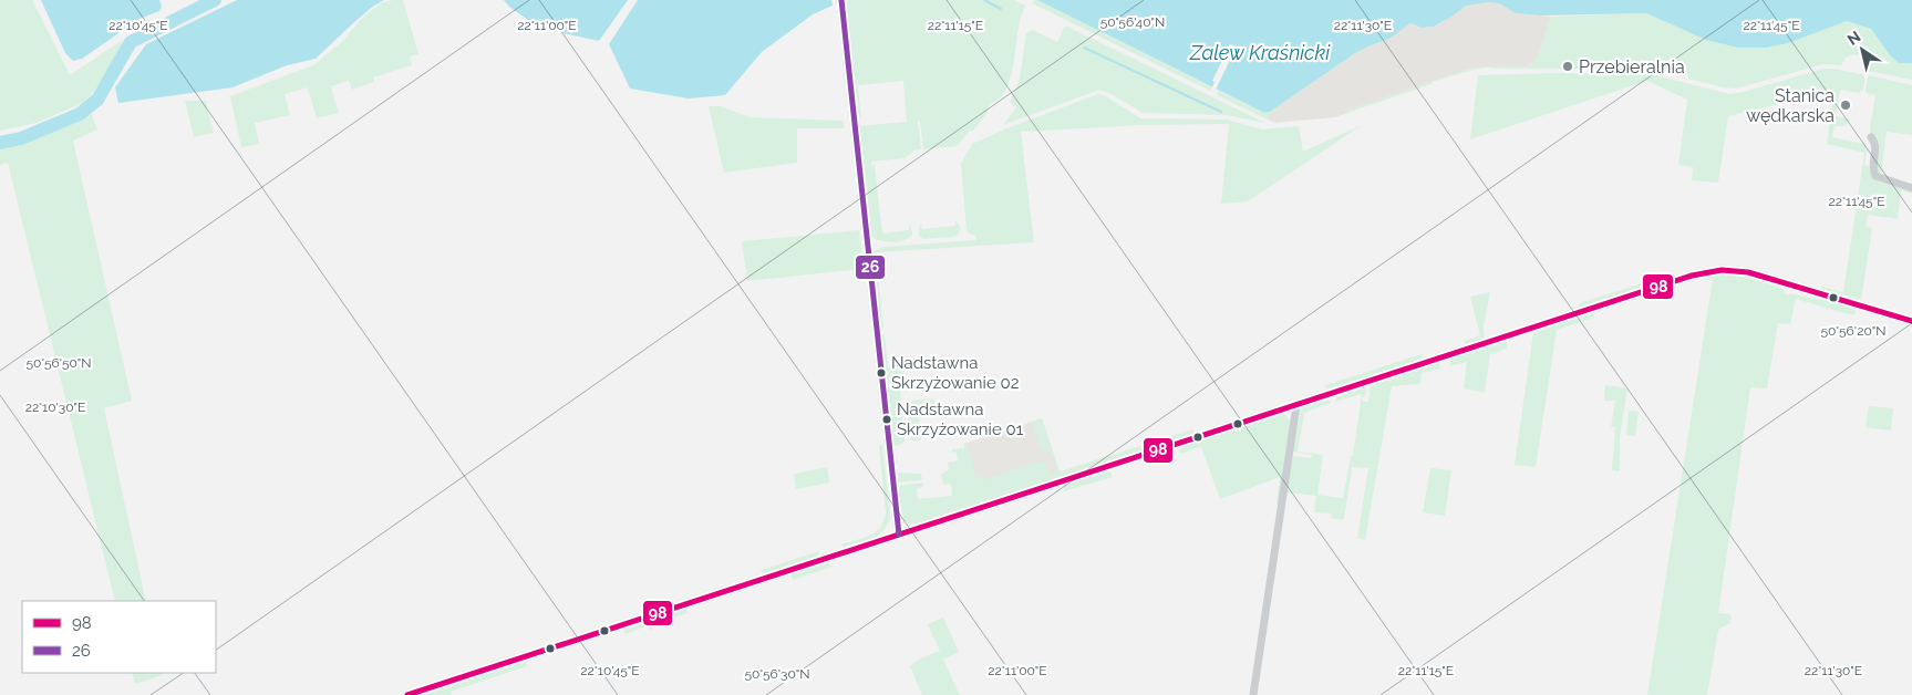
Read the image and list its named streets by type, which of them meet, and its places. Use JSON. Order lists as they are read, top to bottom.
{
  "water": ["Zalew Kraśnicki"],
  "places": [
    "Przebieralnia",
    "Stanica wędkarska",
    "Nadstawna Skrzyżowanie 02",
    "Nadstawna Skrzyżowanie 01"
  ],
  "lines": ["transit line 26", "transit line 98"],
  "legend": ["98", "26"],
  "north": "top left",
  "coordinates": [
    "50°56'40\"N",
    "22°11'45\"E",
    "22°10'45\"E",
    "22°11'00\"E",
    "22°11'15\"E",
    "22°11'30\"E",
    "50°56'20\"N",
    "50°56'50\"N",
    "22°10'30\"E",
    "50°56'30\"N"
  ]
}
